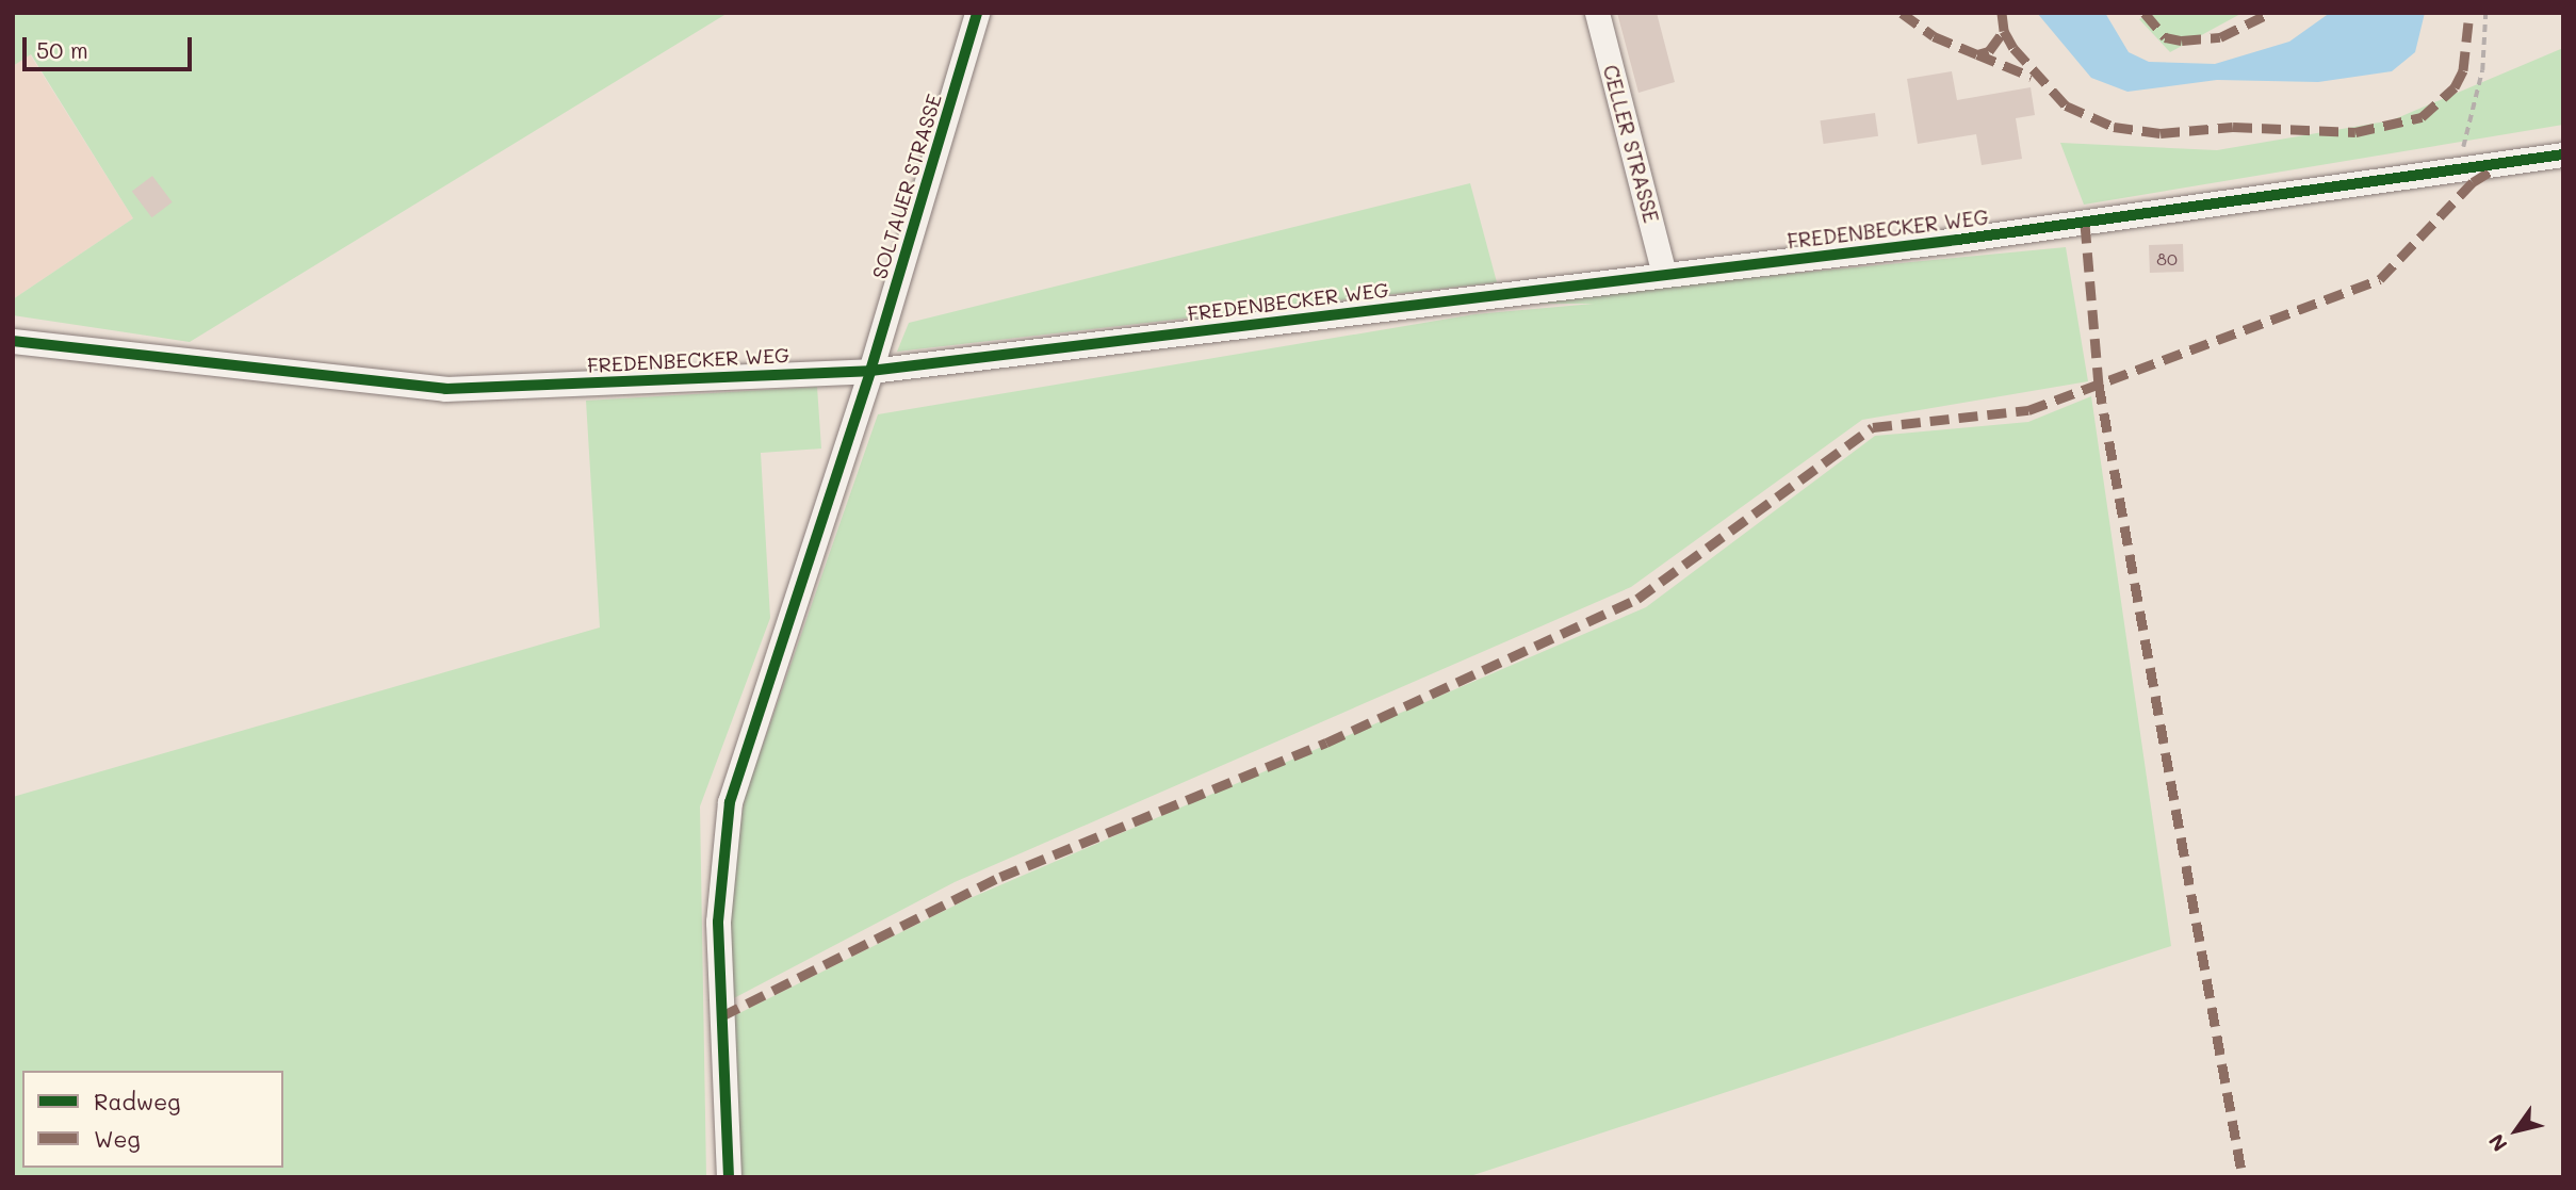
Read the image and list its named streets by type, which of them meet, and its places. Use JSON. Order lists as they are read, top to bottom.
{
  "streets": {
    "street": ["CELLER STRASSE", "SOLTAUER STRASSE", "FREDENBECKER WEG"]
  },
  "crossings": [
    ["CELLER STRASSE", "FREDENBECKER WEG"],
    ["SOLTAUER STRASSE", "FREDENBECKER WEG"]
  ],
  "house_numbers": ["80"],
  "legend": ["Radweg", "Weg"],
  "scale_bar": "50 m",
  "north": "bottom left"
}
